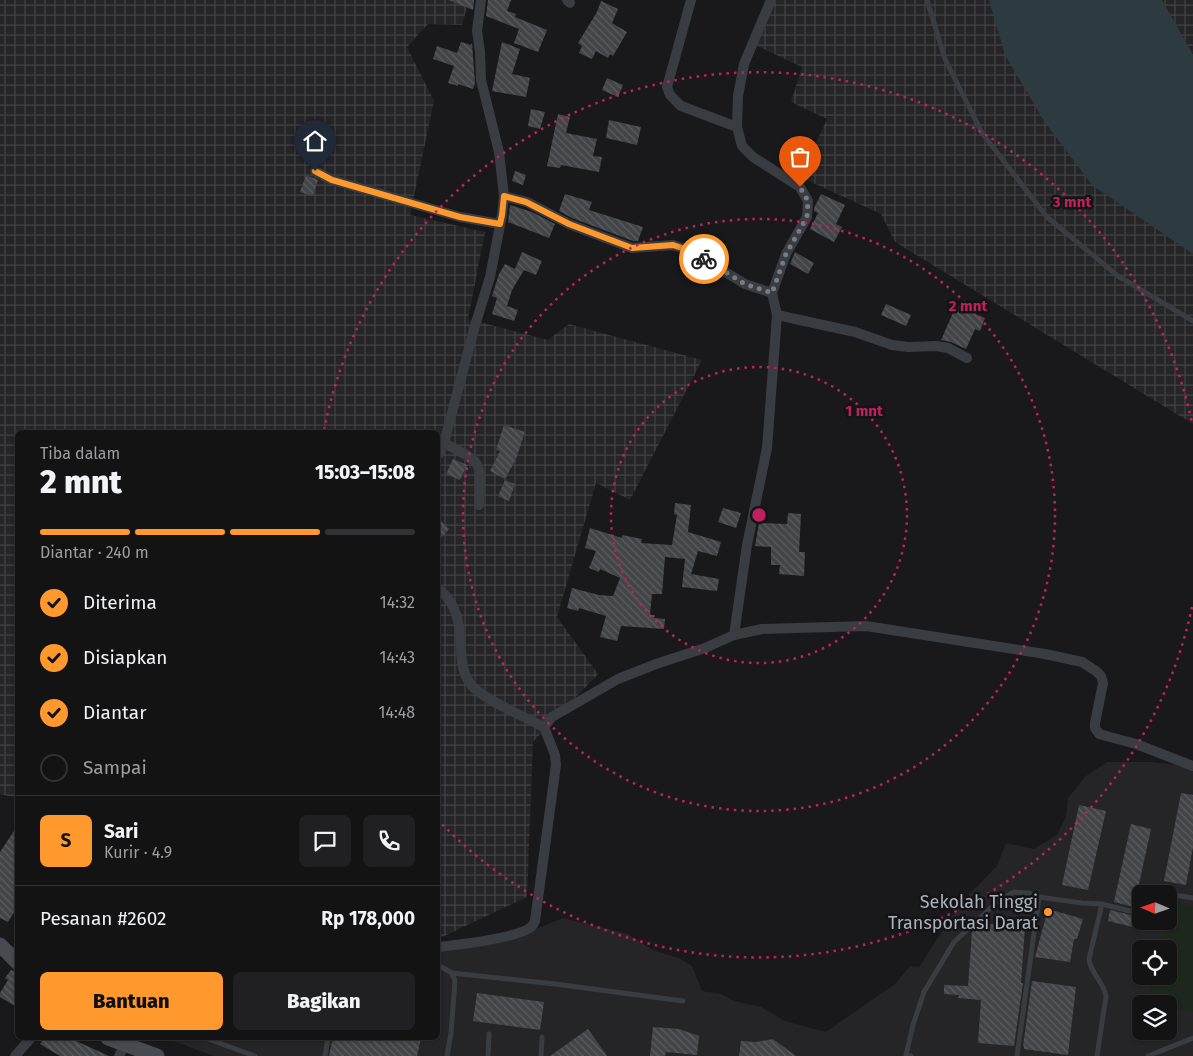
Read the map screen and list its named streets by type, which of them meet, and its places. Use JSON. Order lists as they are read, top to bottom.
{
  "places": ["Sekolah Tinggi Transportasi Darat"],
  "north": "left",
  "page": {
    "heading": ["2 mnt", "Tiba dalam", "15:03–15:08"],
    "panel": [
      "Sari",
      "Kurir · 4.9",
      "Pesanan #2602",
      "Rp 178,000"
    ],
    "bar": "Diantar · 240 m",
    "list": [
      ["Diterima", "14:32"],
      ["Disiapkan", "14:43"],
      ["Diantar", "14:48"],
      "Sampai"
    ],
    "round": "S",
    "buttons": ["Bantuan", "Bagikan"]
  },
  "rings": ["3 mnt", "2 mnt", "1 mnt"]
}
